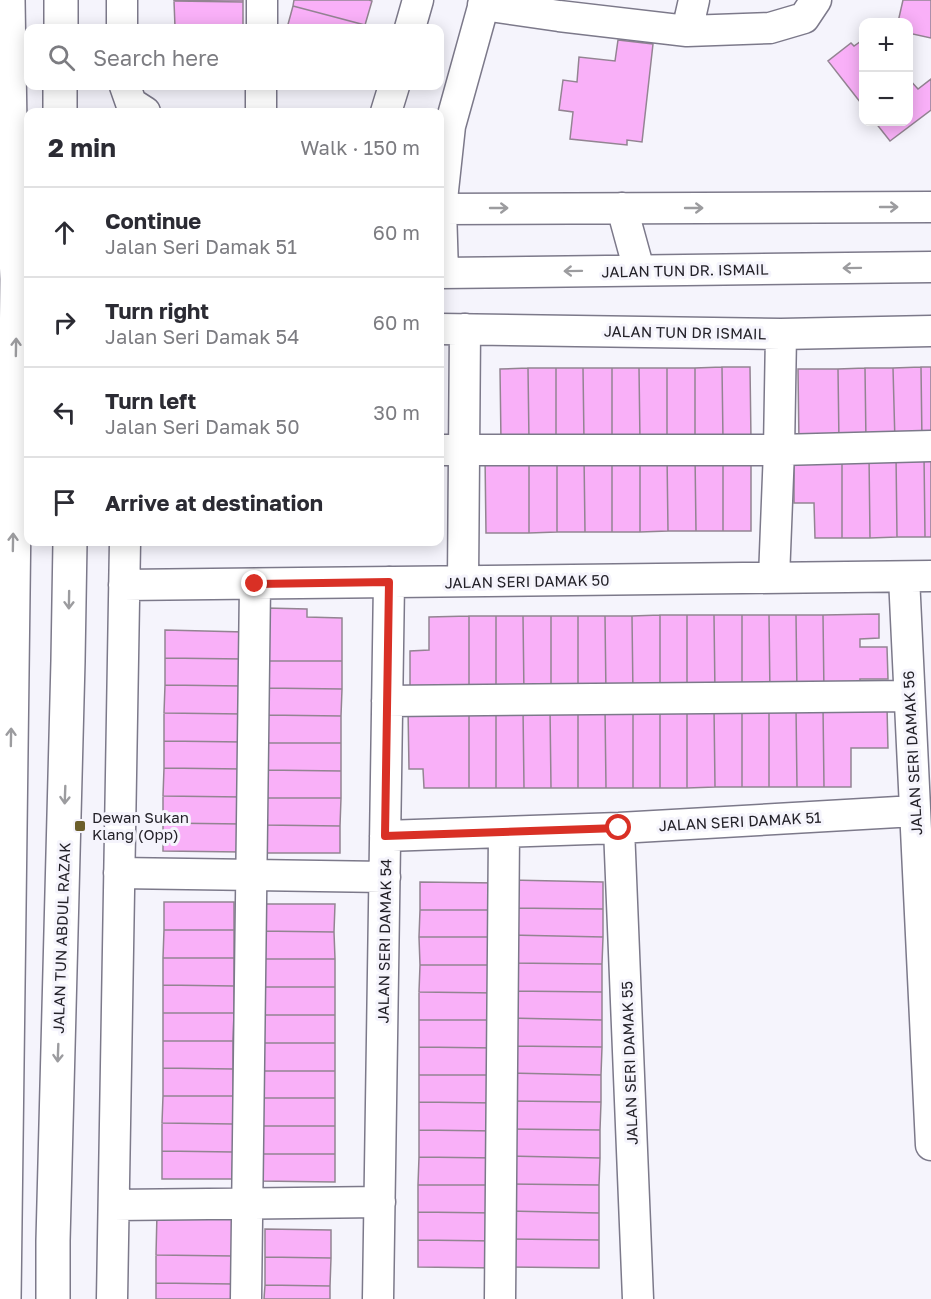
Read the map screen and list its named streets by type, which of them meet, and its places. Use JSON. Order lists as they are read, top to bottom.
{
  "streets": {
    "main road": ["JALAN TUN ABDUL RAZAK"],
    "street": [
      "JALAN TUN DR. ISMAIL",
      "JALAN TUN DR ISMAIL",
      "JALAN SERI DAMAK 50",
      "JALAN SERI DAMAK 56",
      "JALAN SERI DAMAK 51",
      "JALAN SERI DAMAK 54",
      "JALAN SERI DAMAK 55"
    ]
  },
  "crossings": [
    ["JALAN SERI DAMAK 50", "JALAN SERI DAMAK 56"],
    ["JALAN SERI DAMAK 50", "JALAN SERI DAMAK 54"],
    ["JALAN SERI DAMAK 56", "JALAN SERI DAMAK 51"],
    ["JALAN SERI DAMAK 51", "JALAN SERI DAMAK 54"],
    ["JALAN SERI DAMAK 51", "JALAN SERI DAMAK 55"]
  ],
  "places": {
    "transit": ["Dewan Sukan Klang (Opp)"]
  },
  "page": {
    "map_buttons": ["+", "−"],
    "search": "Search here",
    "heading": ["2 min", "Walk · 150 m"],
    "list": [
      ["Continue", "Jalan Seri Damak 51", "60 m"],
      ["Turn right", "Jalan Seri Damak 54", "60 m"],
      ["Turn left", "Jalan Seri Damak 50", "30 m"],
      "Arrive at destination"
    ]
  }
}
